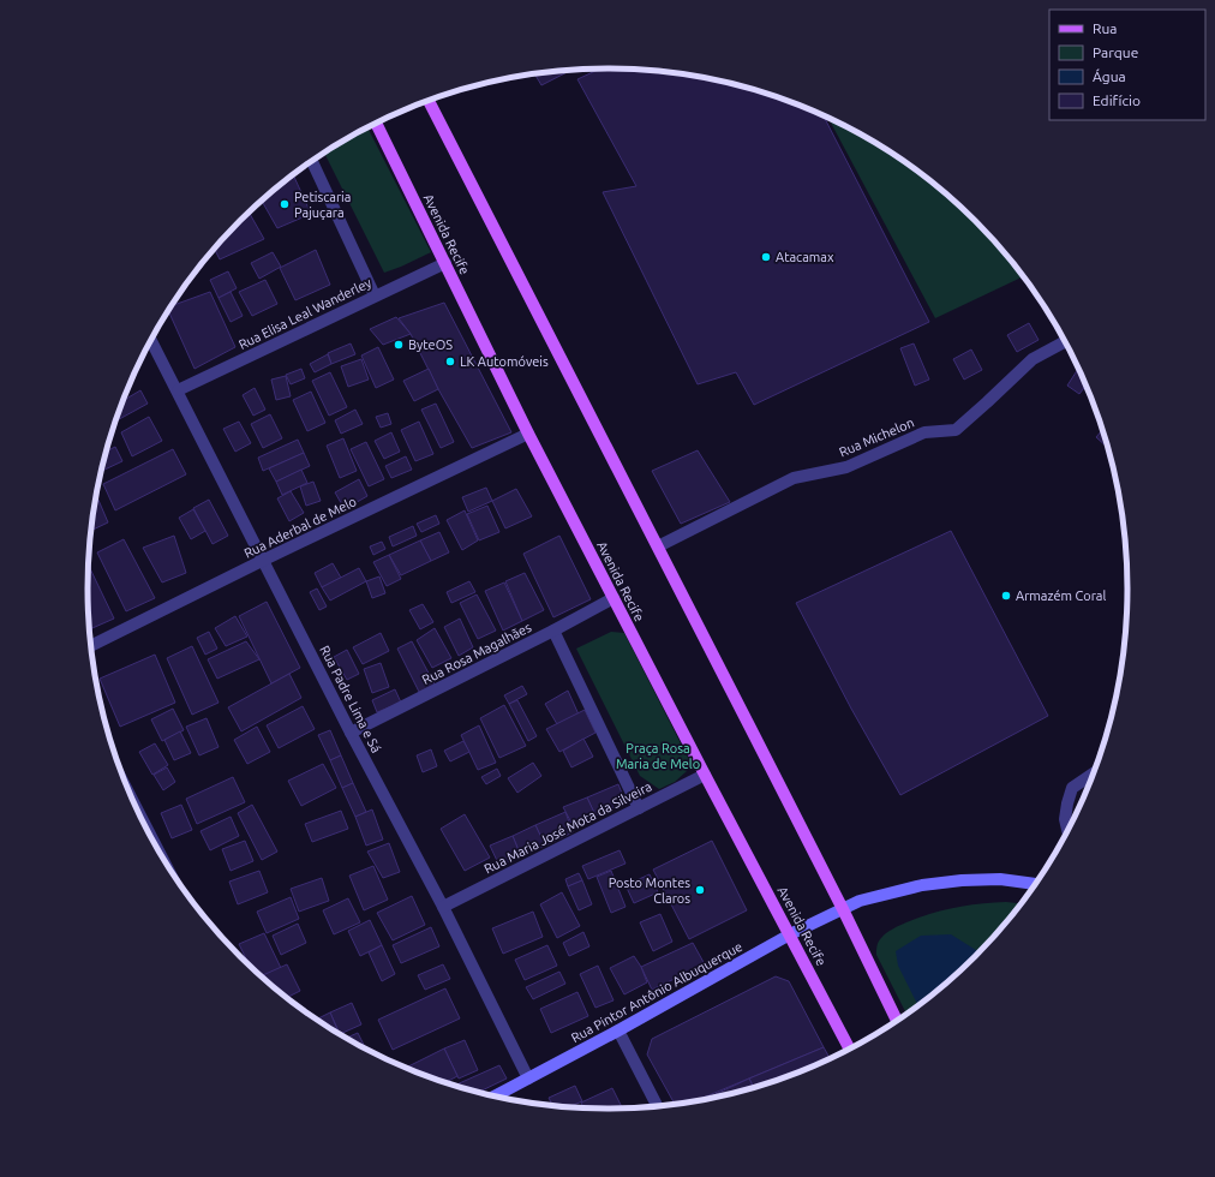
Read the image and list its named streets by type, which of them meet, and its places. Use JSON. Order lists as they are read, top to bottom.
{
  "streets": {
    "main road": ["Avenida Recife", "Rua Pintor Antônio Albuquerque"],
    "street": [
      "Rua Elisa Leal Wanderley",
      "Rua Michelon",
      "Rua Aderbal de Melo",
      "Rua Rosa Magalhães",
      "Rua Padre Lima e Sá",
      "Rua Maria José Mota da Silveira"
    ]
  },
  "crossings": [
    ["Avenida Recife", "Rua Elisa Leal Wanderley"],
    ["Avenida Recife", "Rua Aderbal de Melo"],
    ["Avenida Recife", "Rua Rosa Magalhães"],
    ["Avenida Recife", "Rua Maria José Mota da Silveira"],
    ["Avenida Recife", "Rua Pintor Antônio Albuquerque"],
    ["Rua Elisa Leal Wanderley", "Rua Padre Lima e Sá"],
    ["Rua Aderbal de Melo", "Rua Padre Lima e Sá"],
    ["Rua Rosa Magalhães", "Rua Padre Lima e Sá"],
    ["Rua Padre Lima e Sá", "Rua Maria José Mota da Silveira"],
    ["Rua Padre Lima e Sá", "Rua Pintor Antônio Albuquerque"]
  ],
  "parks": ["Praça Rosa Maria de Melo"],
  "places": [
    "Petiscaria Pajuçara",
    "Atacamax",
    "ByteOS",
    "LK Automóveis",
    "Armazém Coral",
    "Posto Montes Claros"
  ],
  "legend": [
    "Rua",
    "Parque",
    "Água",
    "Edifício"
  ]
}
